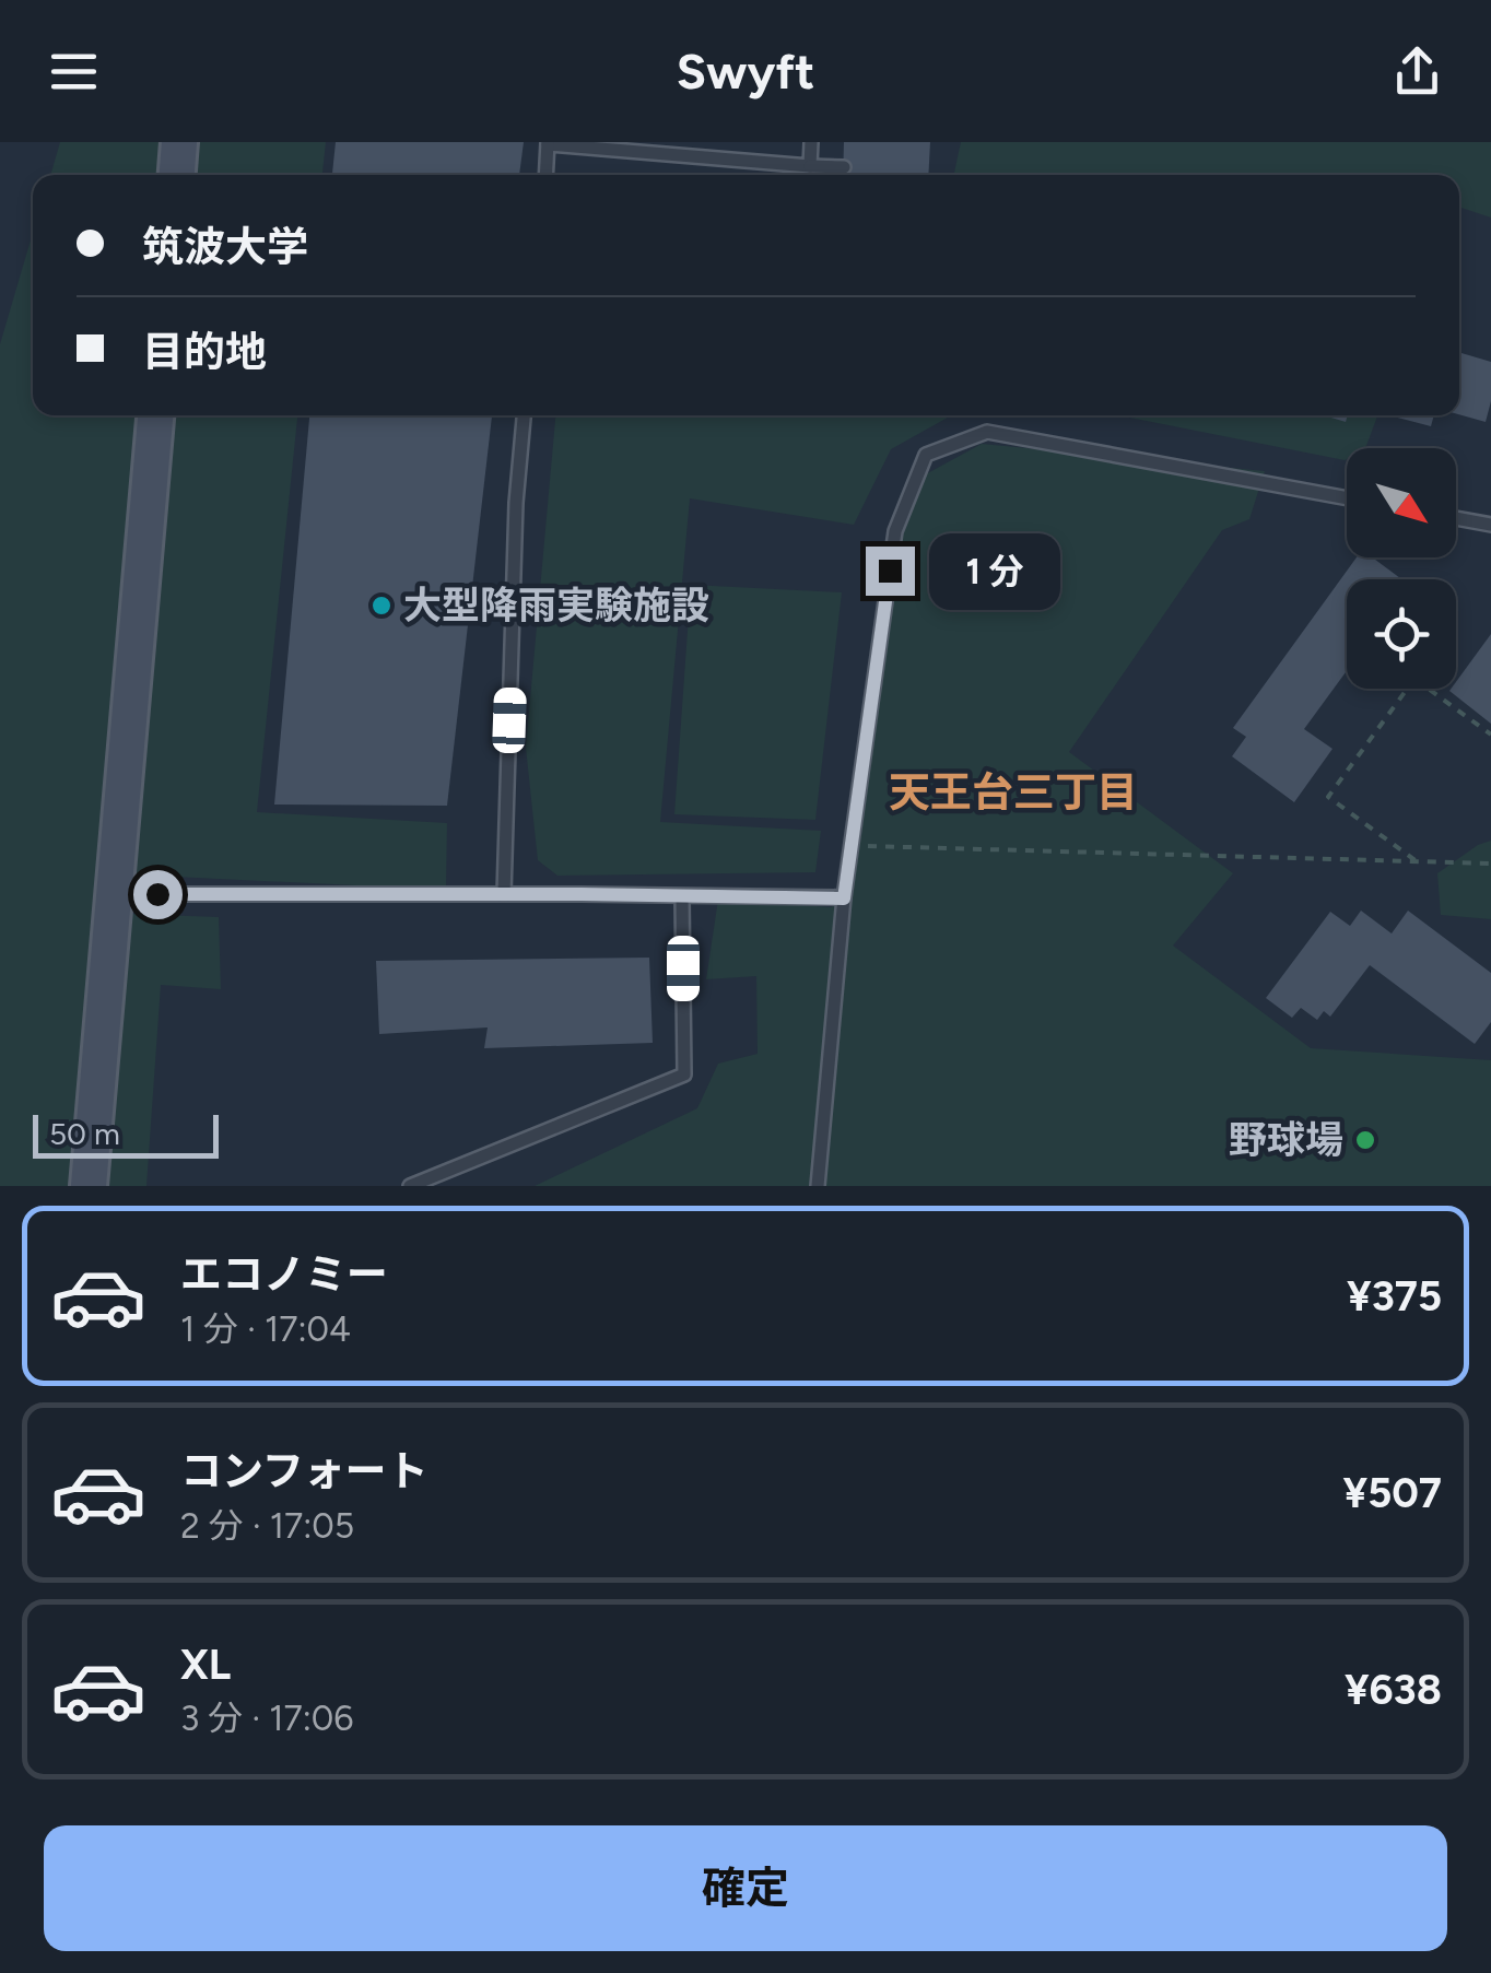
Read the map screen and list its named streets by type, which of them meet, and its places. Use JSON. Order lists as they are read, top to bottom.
{
  "districts": ["天王台三丁目"],
  "places": ["大型降雨実験施設", "野球場"],
  "scale_bar": "50 m",
  "north": "bottom right",
  "page": {
    "header": "Swyft",
    "banner": ["筑波大学", "目的地"],
    "bubble": "1 分",
    "scale": "50 m",
    "list": [
      {
        "name": "エコノミー",
        "note": "1 分 · 17:04",
        "value": "¥375"
      },
      {
        "name": "コンフォート",
        "note": "2 分 · 17:05",
        "value": "¥507"
      },
      {
        "name": "XL",
        "note": "3 分 · 17:06",
        "value": "¥638"
      }
    ],
    "buttons": "確定"
  }
}
